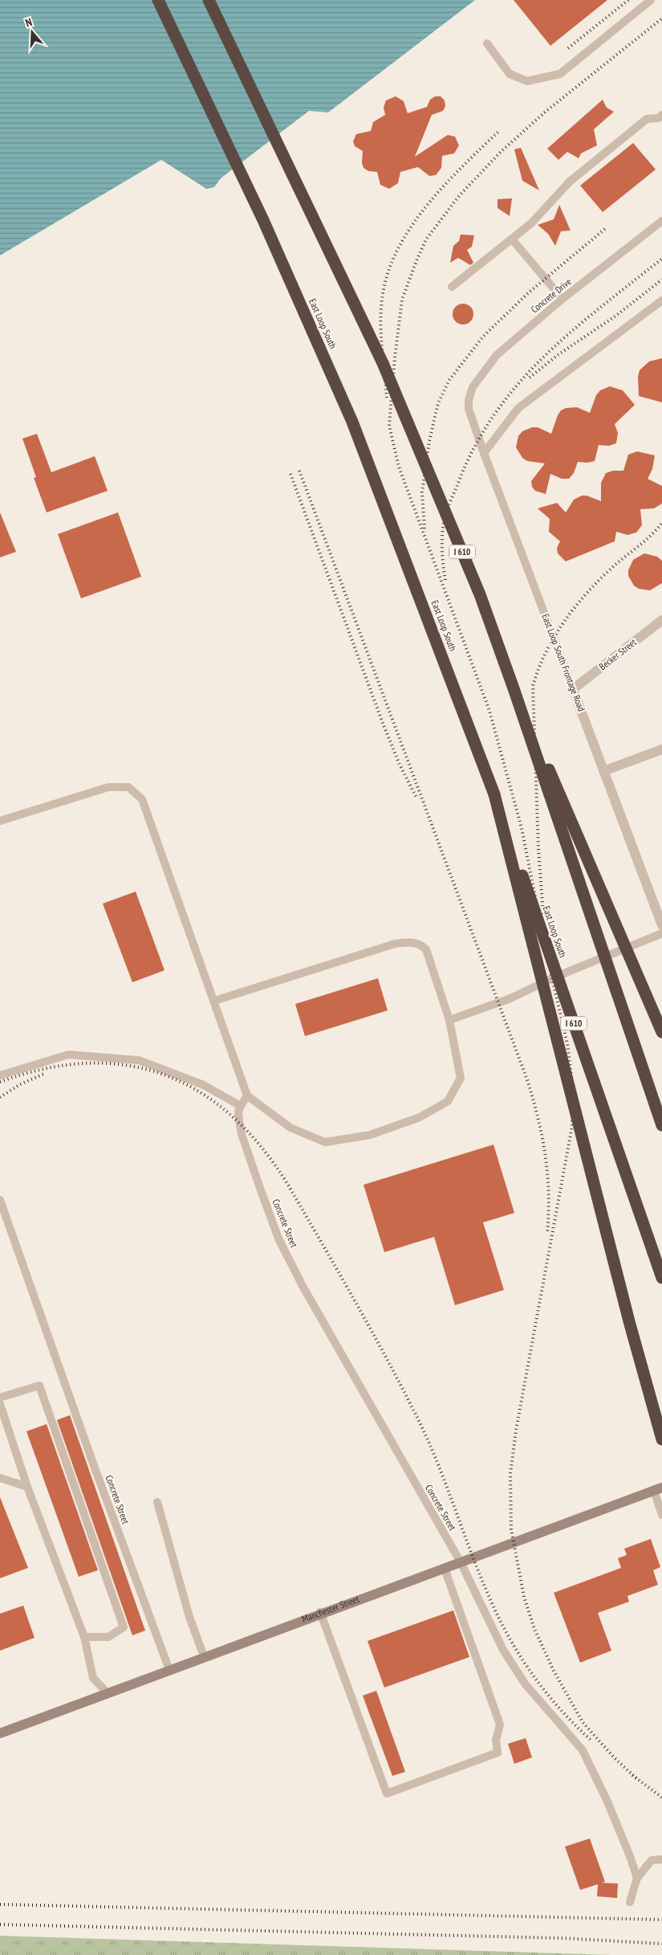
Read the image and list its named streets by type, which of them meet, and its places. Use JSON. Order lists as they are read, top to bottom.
{
  "streets": {
    "highway": ["East Loop South", "I 610"],
    "street": ["Becker Street", "East Loop South Frontage Road", "Manchester Street"],
    "lane": ["Concrete Drive", "Concrete Street"]
  },
  "crossings": [
    ["Concrete Drive", "East Loop South Frontage Road"],
    ["Becker Street", "East Loop South Frontage Road"],
    ["Concrete Street", "Manchester Street"]
  ],
  "north": "top"
}
